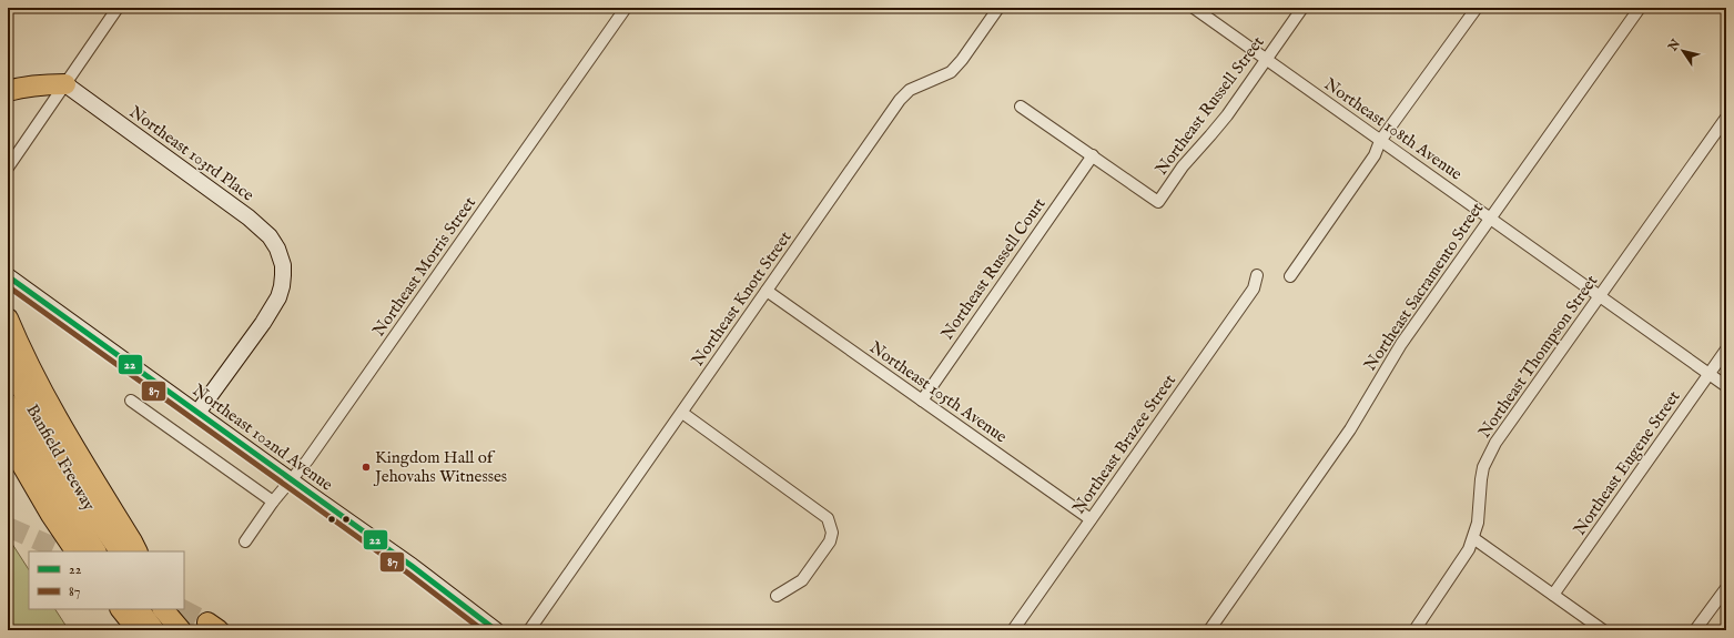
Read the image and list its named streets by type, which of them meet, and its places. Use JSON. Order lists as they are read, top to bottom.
{
  "streets": {
    "highway": ["Banfield Freeway"],
    "main road": ["Northeast 103rd Place", "Northeast 102nd Avenue"],
    "street": [
      "Northeast Russell Street",
      "Northeast 108th Avenue",
      "Northeast Morris Street",
      "Northeast Russell Court",
      "Northeast Sacramento Street",
      "Northeast Knott Street",
      "Northeast Thompson Street",
      "Northeast 105th Avenue",
      "Northeast Brazee Street",
      "Northeast Eugene Street"
    ]
  },
  "crossings": [
    ["Northeast Russell Street", "Northeast 108th Avenue"],
    ["Northeast Russell Street", "Northeast Russell Court"],
    ["Northeast 108th Avenue", "Northeast Sacramento Street"],
    ["Northeast 108th Avenue", "Northeast Thompson Street"],
    ["Northeast 108th Avenue", "Northeast Eugene Street"],
    ["Northeast 103rd Place", "Northeast 102nd Avenue"],
    ["Northeast Morris Street", "Northeast 102nd Avenue"],
    ["Northeast Russell Court", "Northeast 105th Avenue"],
    ["Northeast Knott Street", "Northeast 105th Avenue"],
    ["Northeast 105th Avenue", "Northeast Brazee Street"]
  ],
  "places": ["Kingdom Hall of Jehovahs Witnesses"],
  "lines": ["transit line 22", "transit line 87"],
  "legend": ["22", "87"],
  "north": "top left"
}
